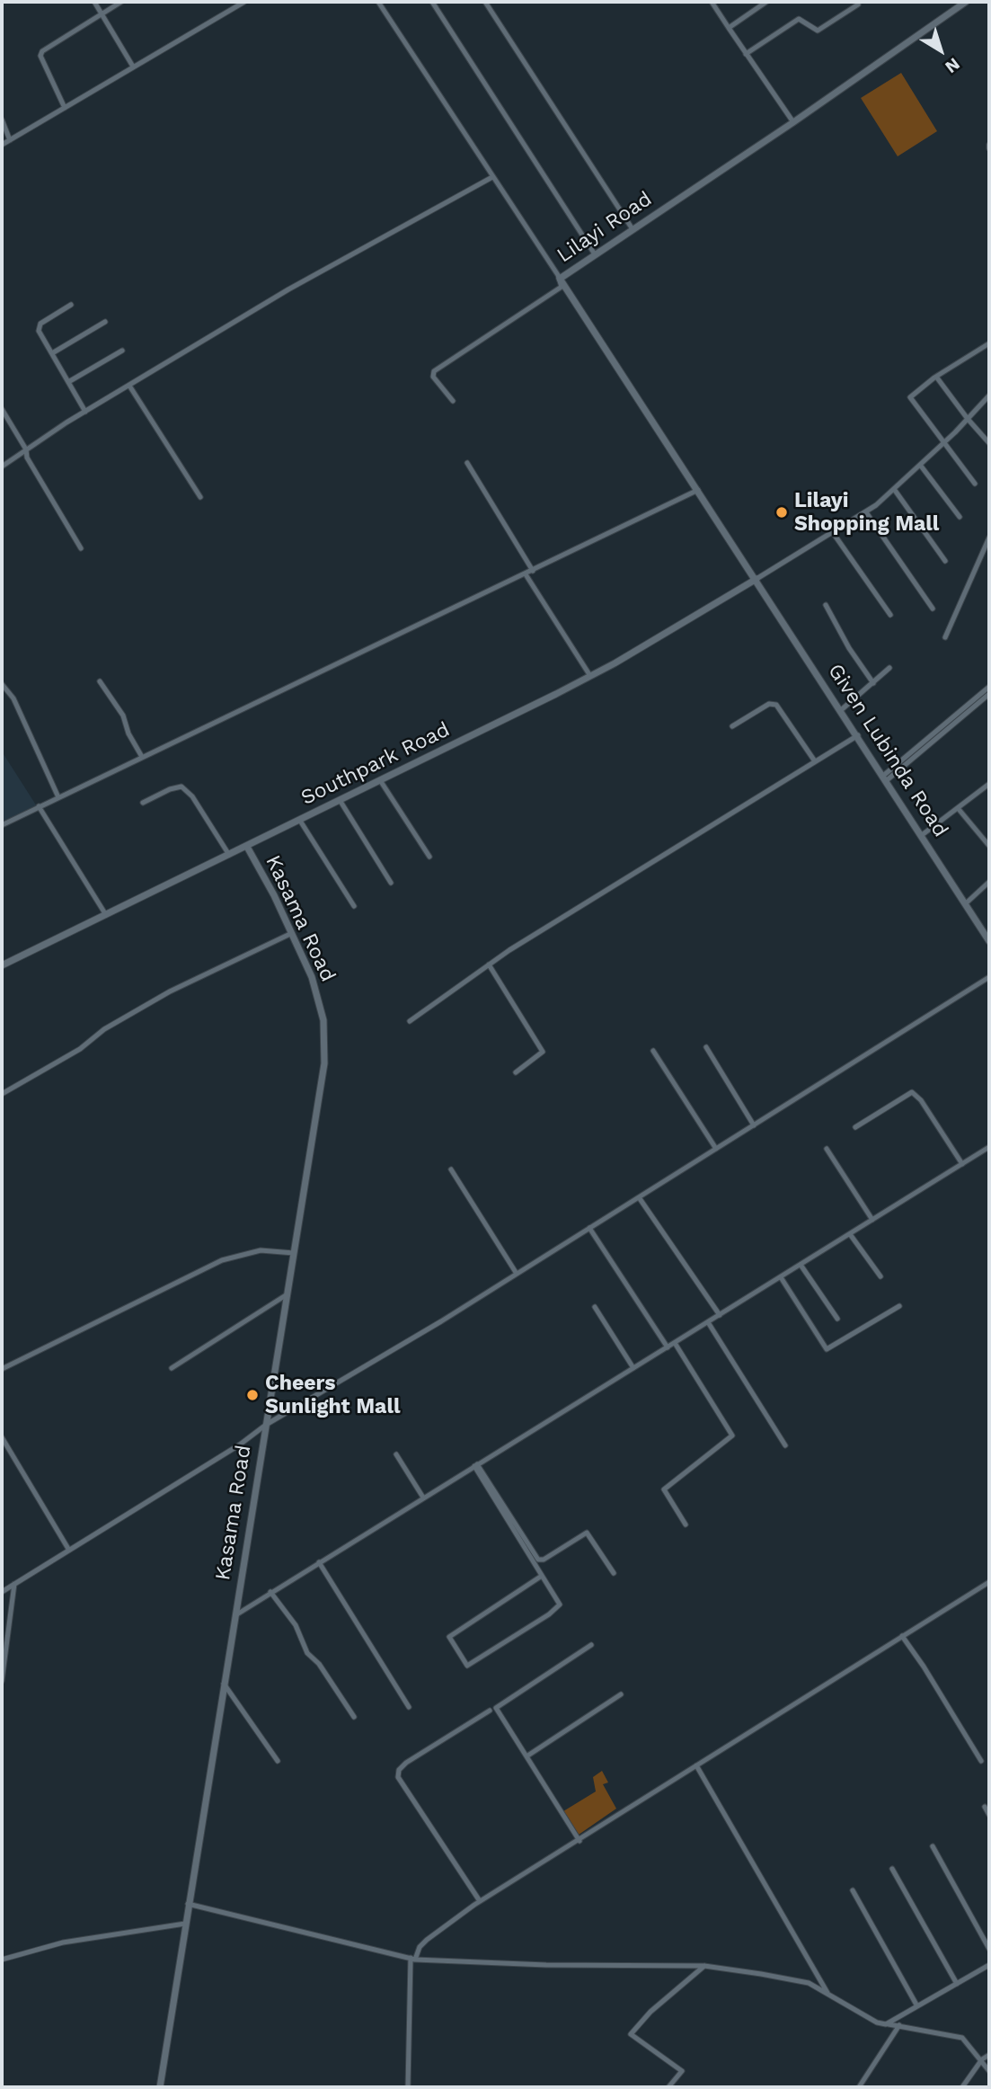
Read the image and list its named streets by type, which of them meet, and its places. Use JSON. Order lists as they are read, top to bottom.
{
  "streets": {
    "street": [
      "Lilayi Road",
      "Given Lubinda Road",
      "Southpark Road",
      "Kasama Road"
    ]
  },
  "crossings": [
    ["Lilayi Road", "Given Lubinda Road"],
    ["Lilayi Road", "Southpark Road"],
    ["Given Lubinda Road", "Southpark Road"],
    ["Southpark Road", "Kasama Road"]
  ],
  "places": ["Lilayi Shopping Mall", "Cheers Sunlight Mall"],
  "north": "bottom right"
}
